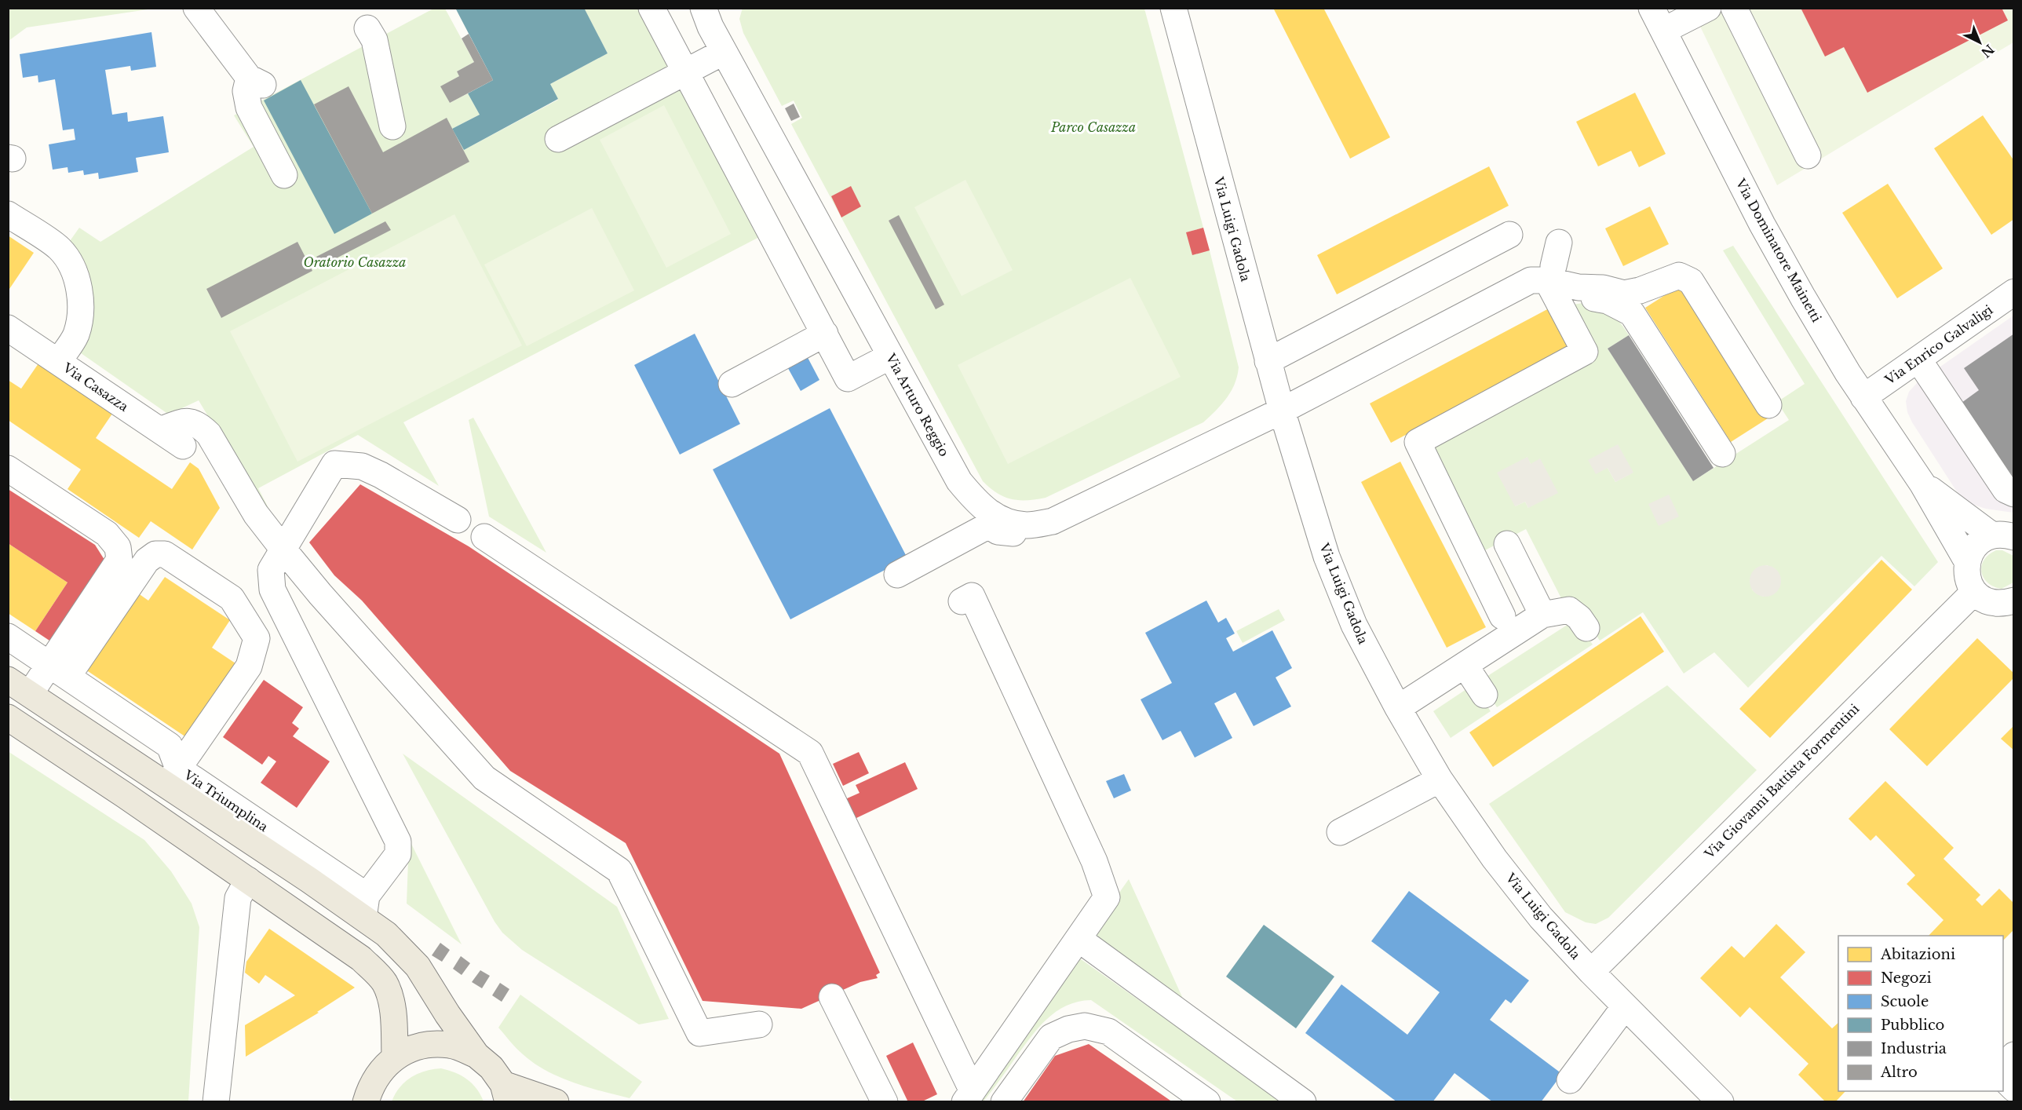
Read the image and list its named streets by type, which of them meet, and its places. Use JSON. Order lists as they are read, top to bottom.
{
  "streets": {
    "main road": ["Via Triumplina"],
    "street": [
      "Via Luigi Gadola",
      "Via Dominatore Mainetti",
      "Via Enrico Galvaligi",
      "Via Casazza",
      "Via Arturo Reggio",
      "Via Giovanni Battista Formentini"
    ]
  },
  "crossings": [
    ["Via Luigi Gadola", "Via Arturo Reggio"],
    ["Via Luigi Gadola", "Via Giovanni Battista Formentini"],
    ["Via Dominatore Mainetti", "Via Enrico Galvaligi"],
    ["Via Dominatore Mainetti", "Via Giovanni Battista Formentini"]
  ],
  "parks": ["Parco Casazza", "Oratorio Casazza"],
  "legend": [
    "Abitazioni",
    "Negozi",
    "Scuole",
    "Pubblico",
    "Industria",
    "Altro"
  ],
  "north": "bottom right"
}
